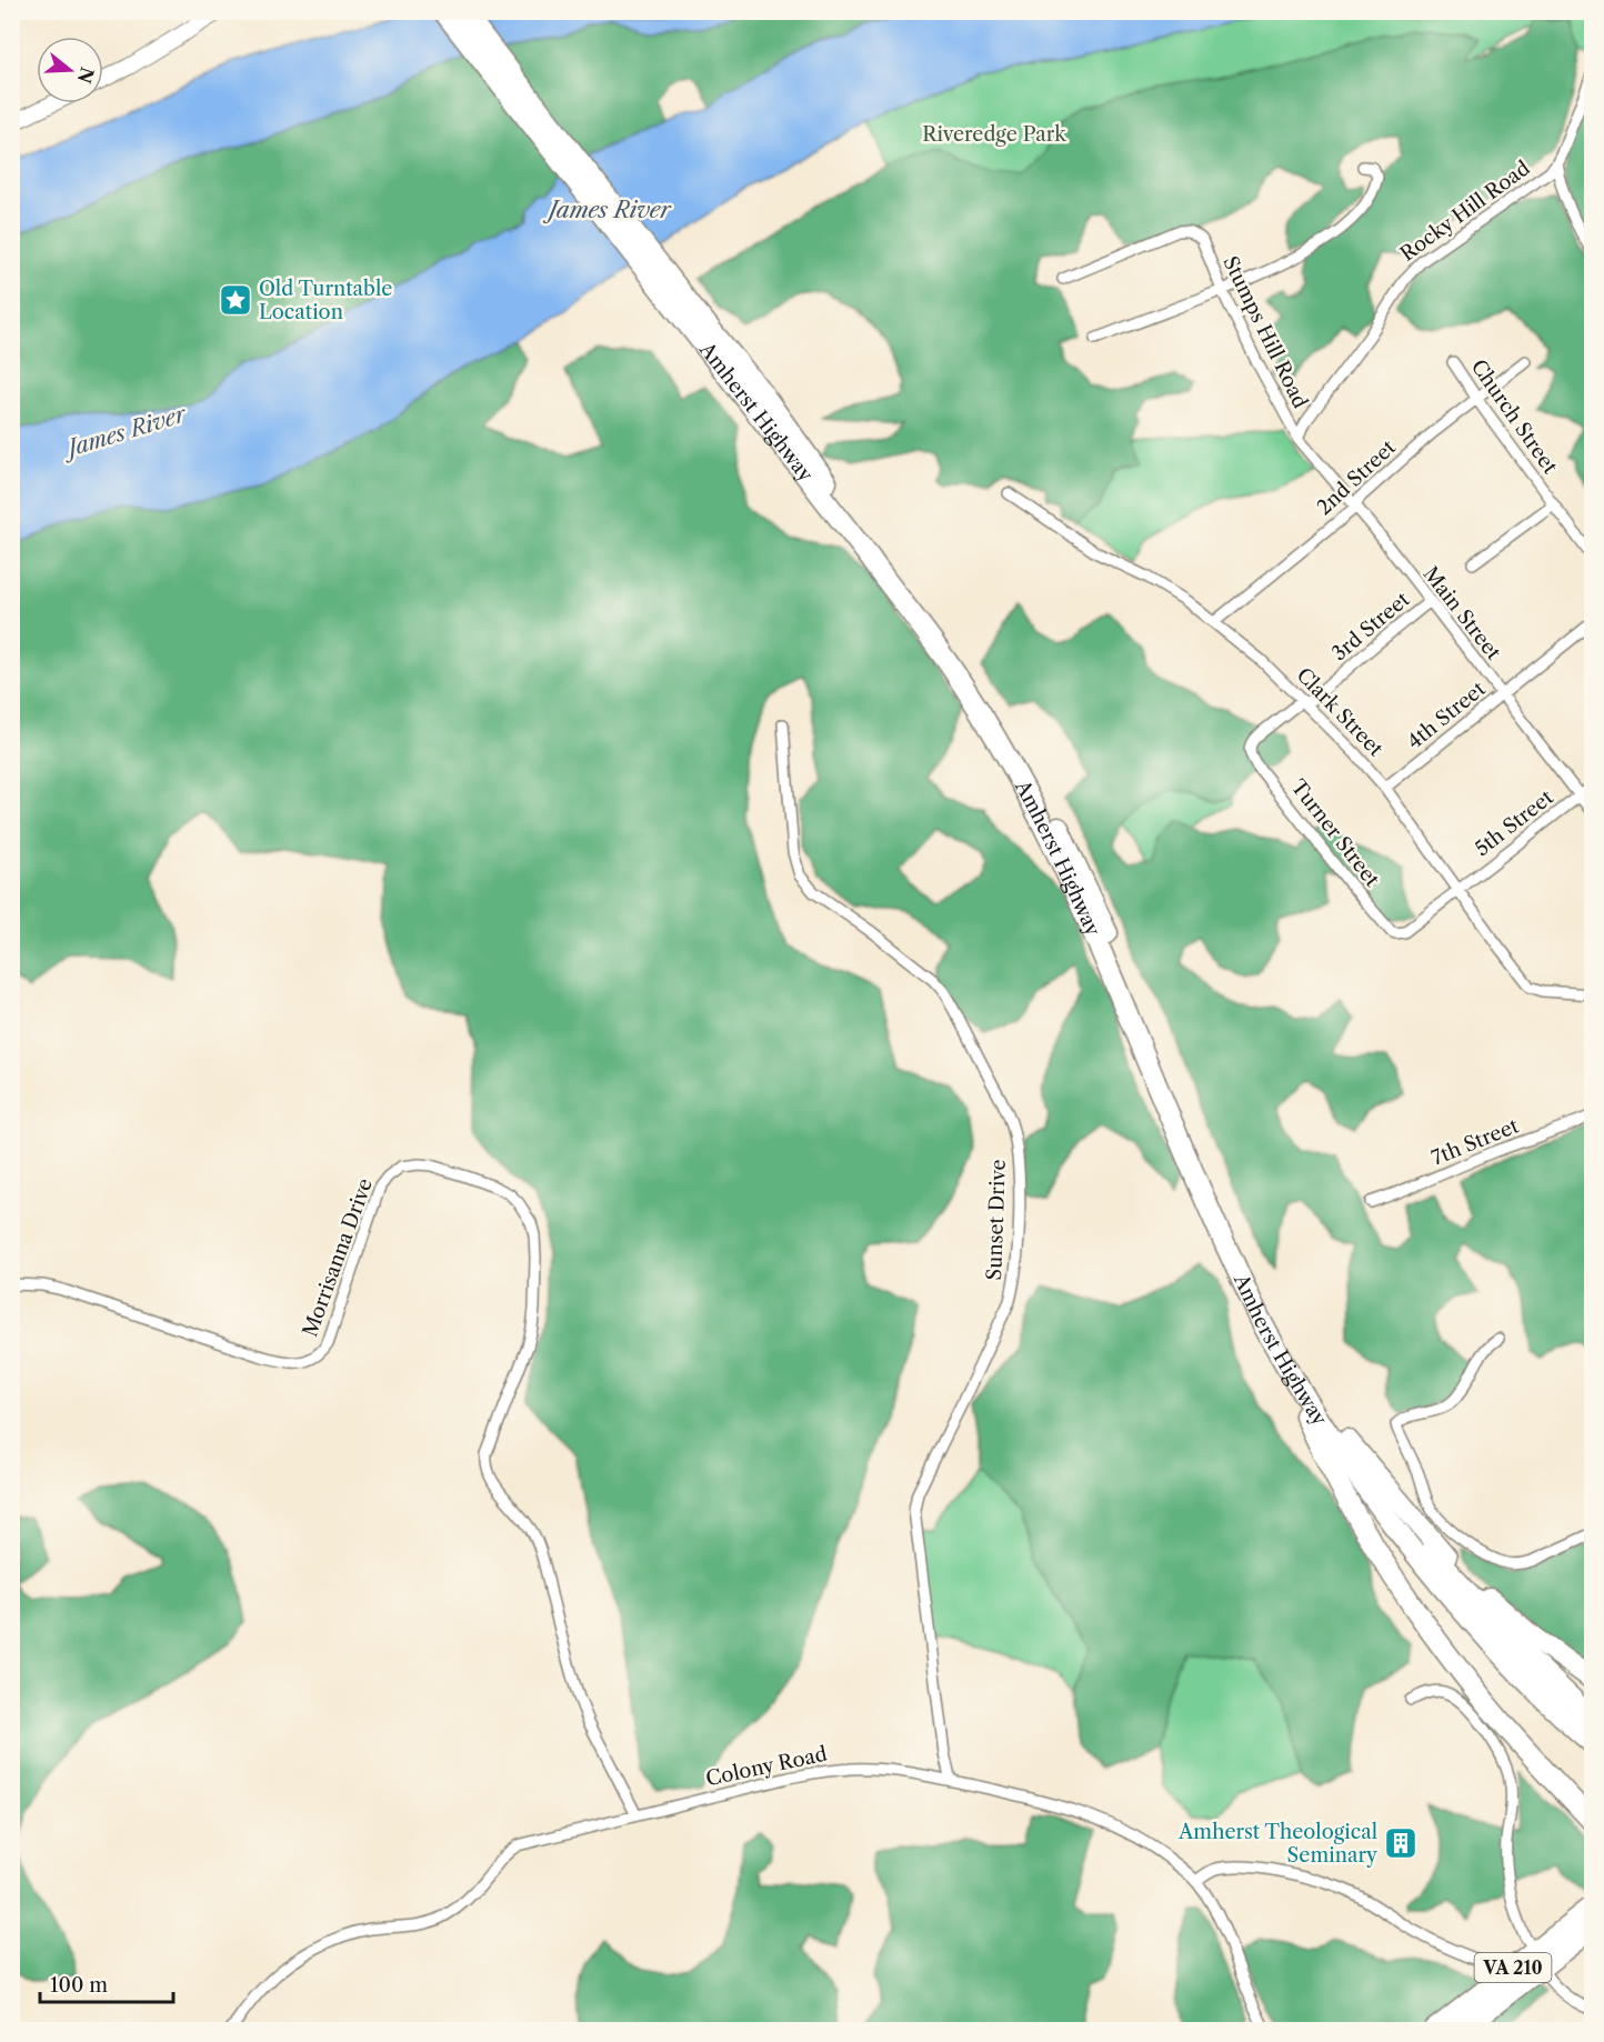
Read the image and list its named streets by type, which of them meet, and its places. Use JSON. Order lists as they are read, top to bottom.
{
  "streets": {
    "highway": ["Amherst Highway", "VA 210"],
    "street": [
      "Rocky Hill Road",
      "Stumps Hill Road",
      "Church Street",
      "2nd Street",
      "Main Street",
      "3rd Street",
      "Clark Street",
      "4th Street",
      "5th Street",
      "Turner Street",
      "7th Street",
      "Sunset Drive",
      "Morrisanna Drive",
      "Colony Road"
    ]
  },
  "crossings": [
    ["Rocky Hill Road", "Stumps Hill Road"],
    ["Rocky Hill Road", "Main Street"],
    ["Stumps Hill Road", "Main Street"],
    ["Church Street", "2nd Street"],
    ["2nd Street", "Main Street"],
    ["2nd Street", "Clark Street"],
    ["Main Street", "3rd Street"],
    ["Main Street", "4th Street"],
    ["Main Street", "5th Street"],
    ["3rd Street", "Clark Street"],
    ["3rd Street", "Turner Street"],
    ["Clark Street", "4th Street"],
    ["Clark Street", "5th Street"],
    ["Clark Street", "Turner Street"],
    ["5th Street", "Turner Street"],
    ["Sunset Drive", "Colony Road"],
    ["Morrisanna Drive", "Colony Road"]
  ],
  "water": ["James River"],
  "parks": ["Riveredge Park"],
  "places": {
    "place": ["Old Turntable Location"],
    "building": ["Amherst Theological Seminary"]
  },
  "scale_bar": "100 m",
  "north": "right"
}
